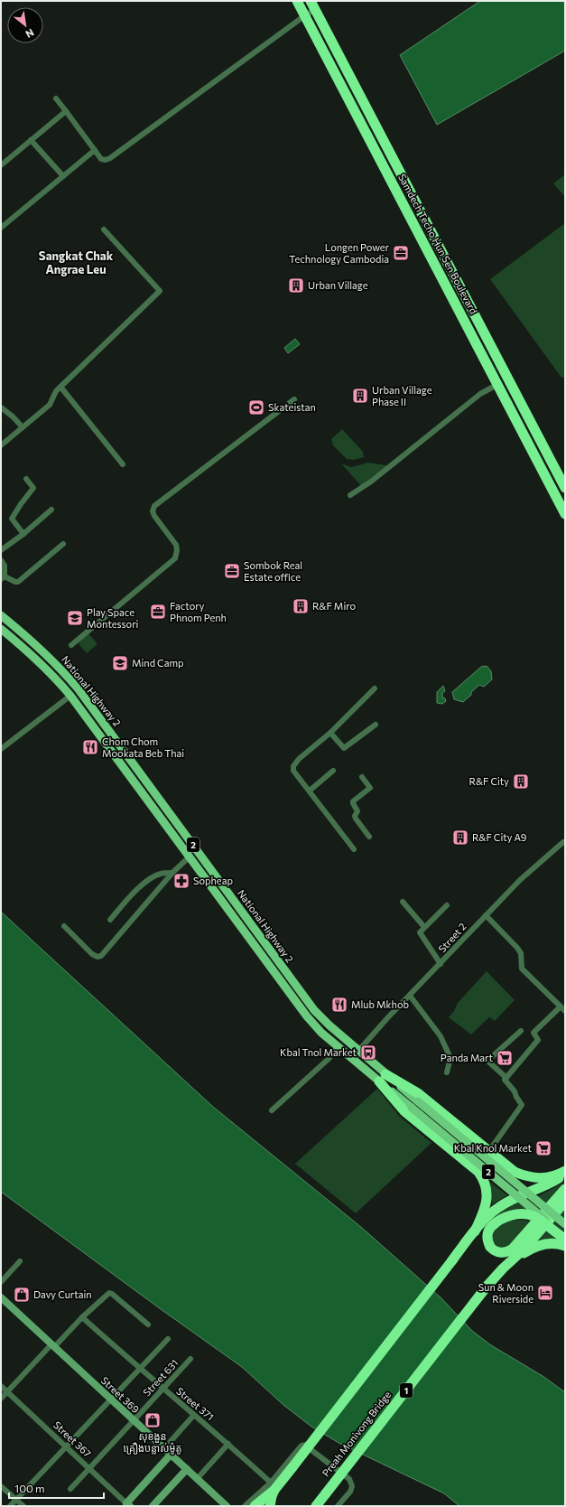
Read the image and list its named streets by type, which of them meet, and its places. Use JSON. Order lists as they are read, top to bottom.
{
  "streets": {
    "highway": ["Samdech Techo Hun Sen Boulevard", "1", "Preah Monivong Bridge"],
    "main road": ["National Highway 2", "2"],
    "street": [
      "Street 2",
      "Street 631",
      "Street 369",
      "Street 371",
      "Street 367"
    ]
  },
  "crossings": [
    ["National Highway 2", "2"],
    ["National Highway 2", "Street 2"],
    ["Street 631", "Street 369"],
    ["Street 631", "Street 371"],
    ["Street 631", "Street 367"],
    ["1", "Preah Monivong Bridge"]
  ],
  "districts": ["Sangkat Chak Angrae Leu"],
  "places": {
    "office": ["Longen Power Technology Cambodia", "Sombok Real Estate office", "Factory Phnom Penh"],
    "building": [
      "Urban Village",
      "Urban Village Phase II",
      "R&F Miro",
      "R&F City",
      "R&F City A9"
    ],
    "sports": ["Skateistan"],
    "school or university": ["Play Space Montessori", "Mind Camp"],
    "restaurant": ["Chom Chom Mookata Beb Thai", "Mlub Mkhob"],
    "pharmacy": ["Sopheap"],
    "bus stop": ["Kbal Tnol Market"],
    "supermarket": ["Panda Mart", "Kbal Knol Market"],
    "hotel": ["Sun & Moon Riverside"],
    "shop": ["Davy Curtain", "សុខងួន គ្រឿងបន្លាស់ម៉ូតូ"]
  },
  "scale_bar": "100 m",
  "north": "bottom right"
}
